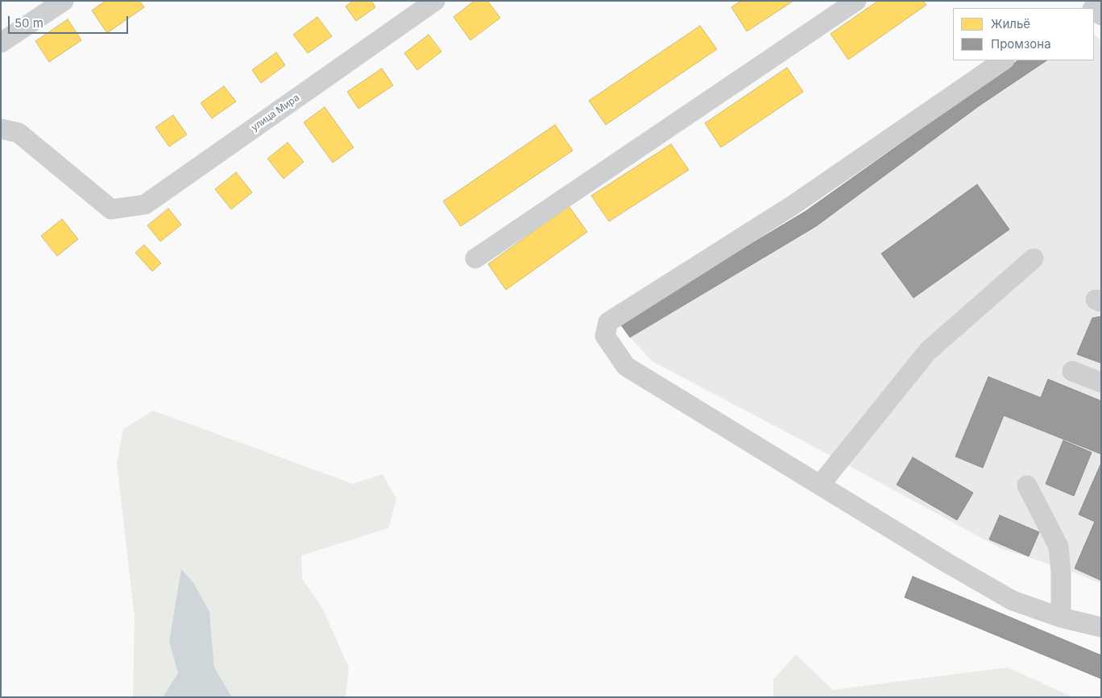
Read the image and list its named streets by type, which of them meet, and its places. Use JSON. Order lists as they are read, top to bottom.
{
  "streets": {
    "street": ["улица Мира"]
  },
  "legend": ["Жильё", "Промзона"],
  "scale_bar": "50 m"
}
